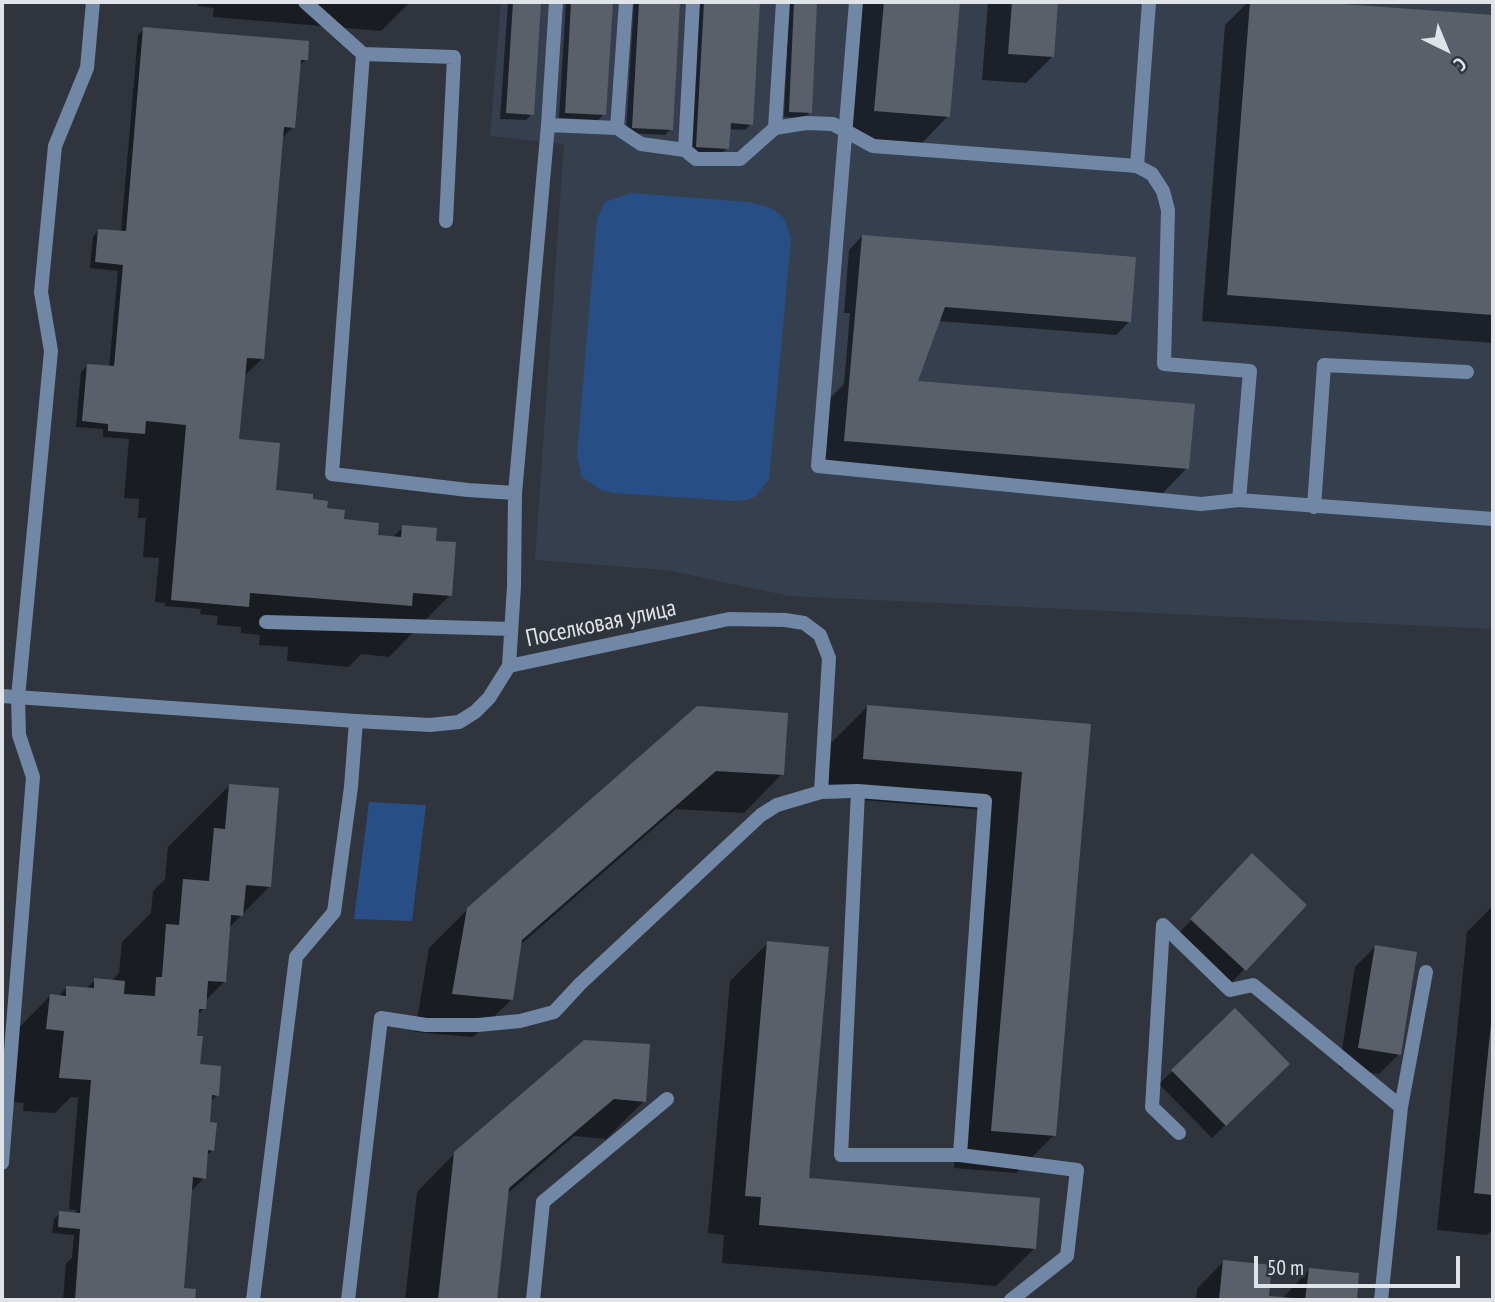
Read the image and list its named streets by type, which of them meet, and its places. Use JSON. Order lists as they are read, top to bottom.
{
  "streets": {
    "street": ["Поселковая улица"]
  },
  "scale_bar": "50 m",
  "north": "bottom right"
}
